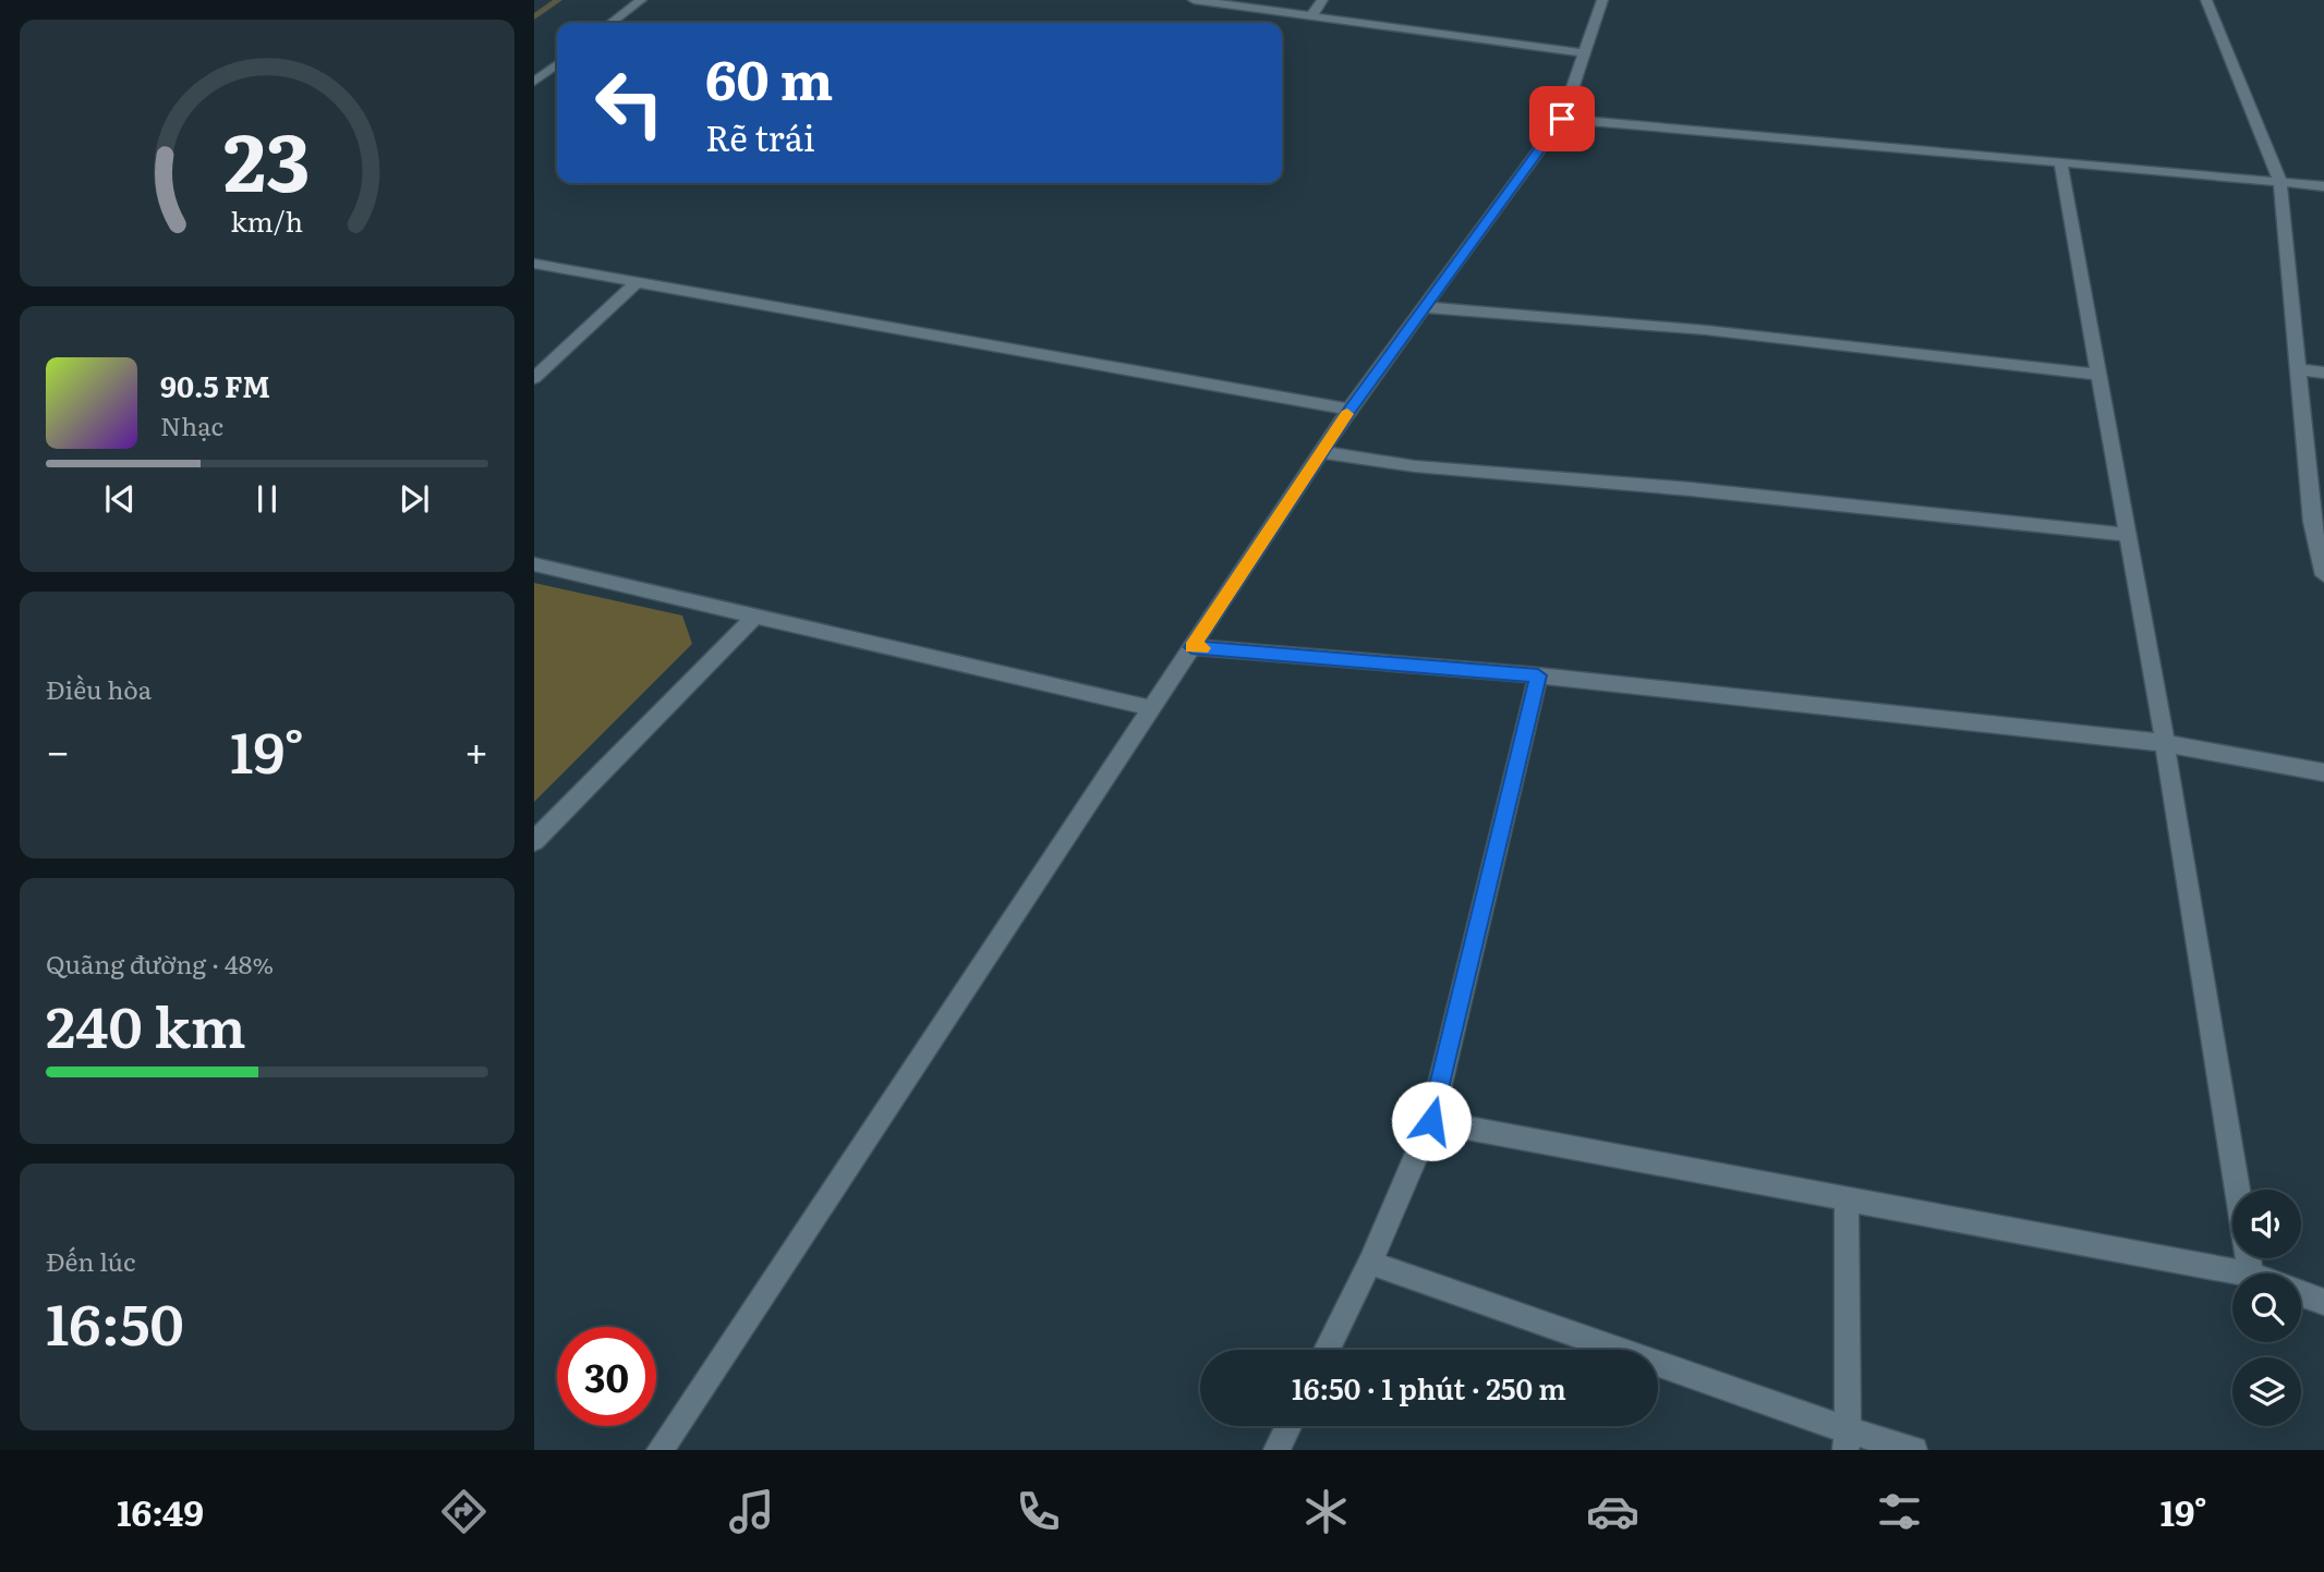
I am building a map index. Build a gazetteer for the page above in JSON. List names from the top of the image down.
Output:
{
  "page": {
    "turn": ["60 m", "Rẽ trái"],
    "song": ["90.5 FM", "Nhạc"],
    "tile": [
      "Điều hòa",
      ["Quãng đường · 48%", "240 km"],
      ["Đến lúc", "16:50"]
    ],
    "heat": ["−", "19°", "+"],
    "limit": "30",
    "trip": "16:50 · 1 phút · 250 m",
    "tabs": ["16:49", "19°"],
    "gauge": ["23", "km/h"]
  }
}
